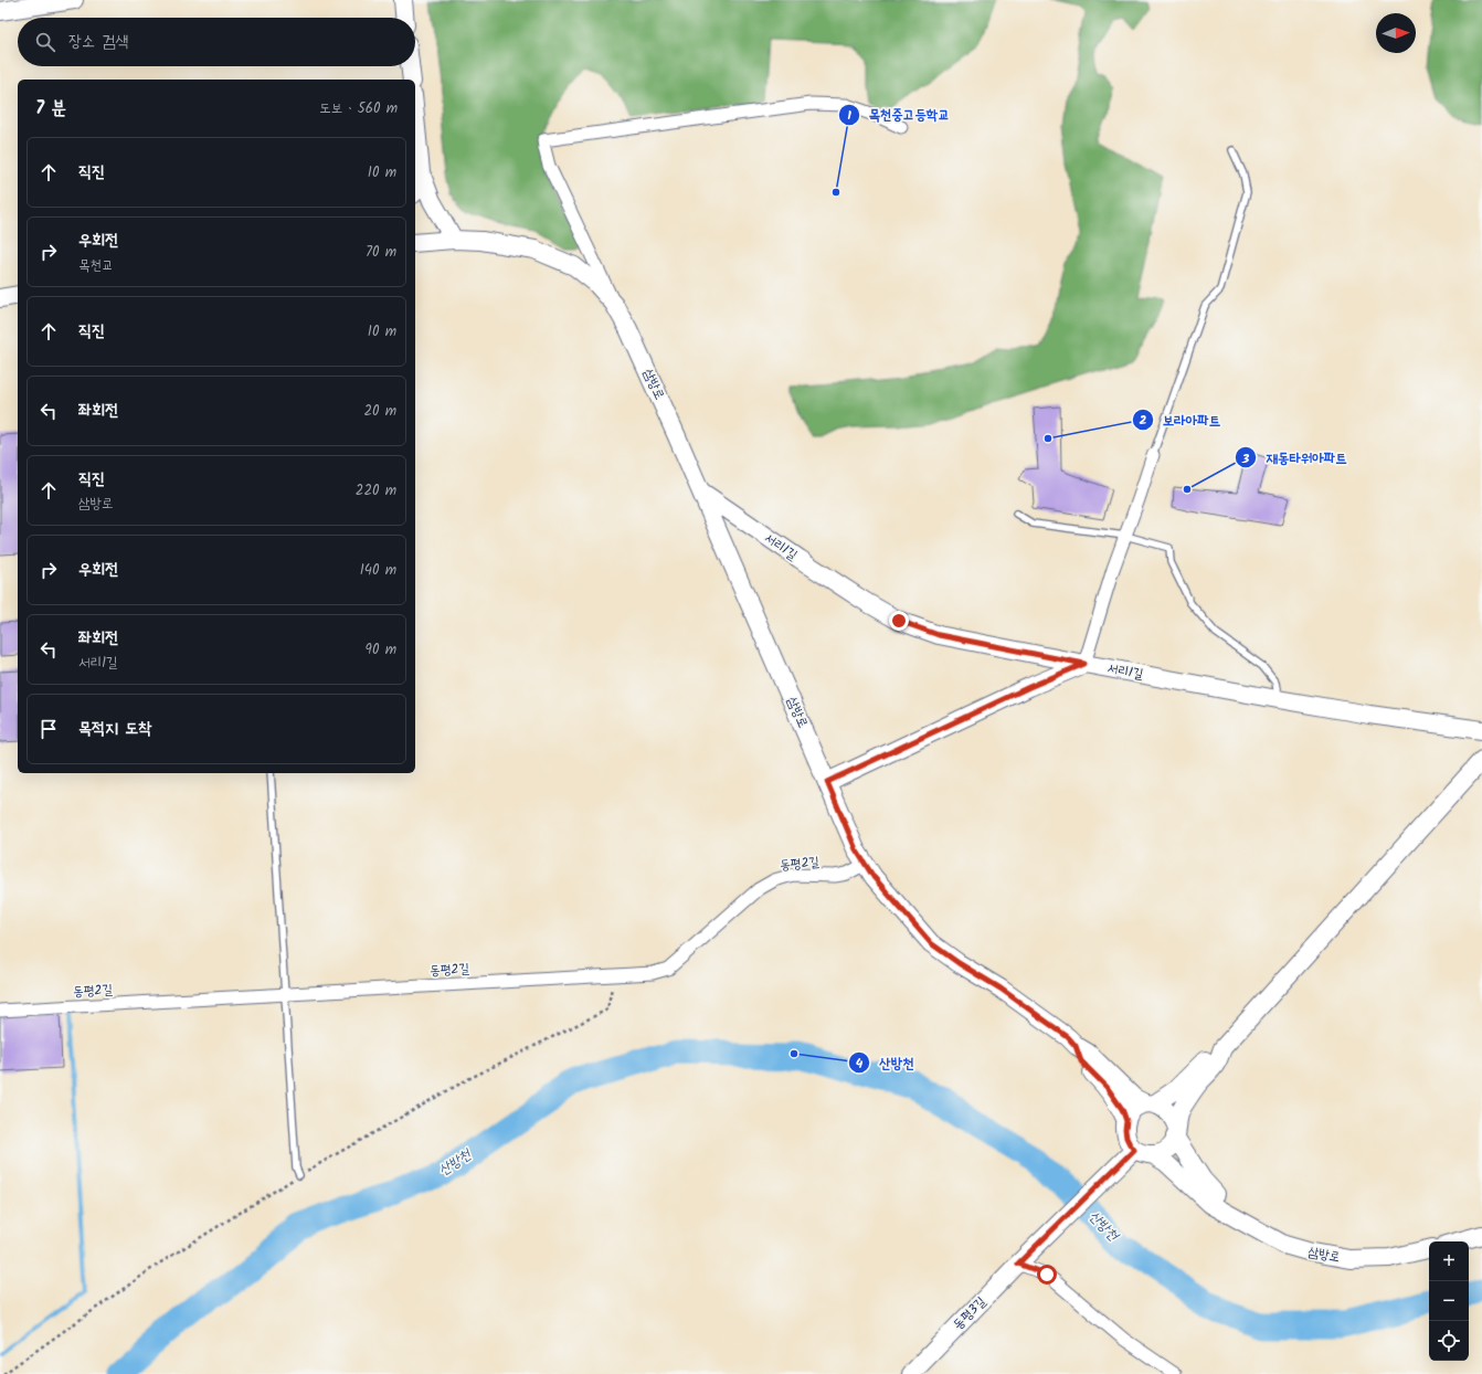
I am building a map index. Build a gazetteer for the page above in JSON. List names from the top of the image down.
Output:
{
  "streets": {
    "street": [
      "삼방로",
      "서리1길",
      "동평2길",
      "동평3길"
    ]
  },
  "crossings": [
    ["삼방로", "서리1길"],
    ["삼방로", "동평2길"],
    ["삼방로", "동평3길"]
  ],
  "water": ["산방천"],
  "places": [
    "목천중고등학교",
    "보라아파트",
    "재동타워아파트",
    "산방천"
  ],
  "north": "right",
  "page": {
    "search": "장소 검색",
    "heading": ["7 분", "도보 · 560 m"],
    "list": [
      ["직진", "10 m"],
      ["우회전", "목천교", "70 m"],
      ["직진", "10 m"],
      ["좌회전", "20 m"],
      ["직진", "삼방로", "220 m"],
      ["우회전", "140 m"],
      ["좌회전", "서리1길", "90 m"],
      "목적지 도착"
    ],
    "map_buttons": ["+", "−"]
  }
}
